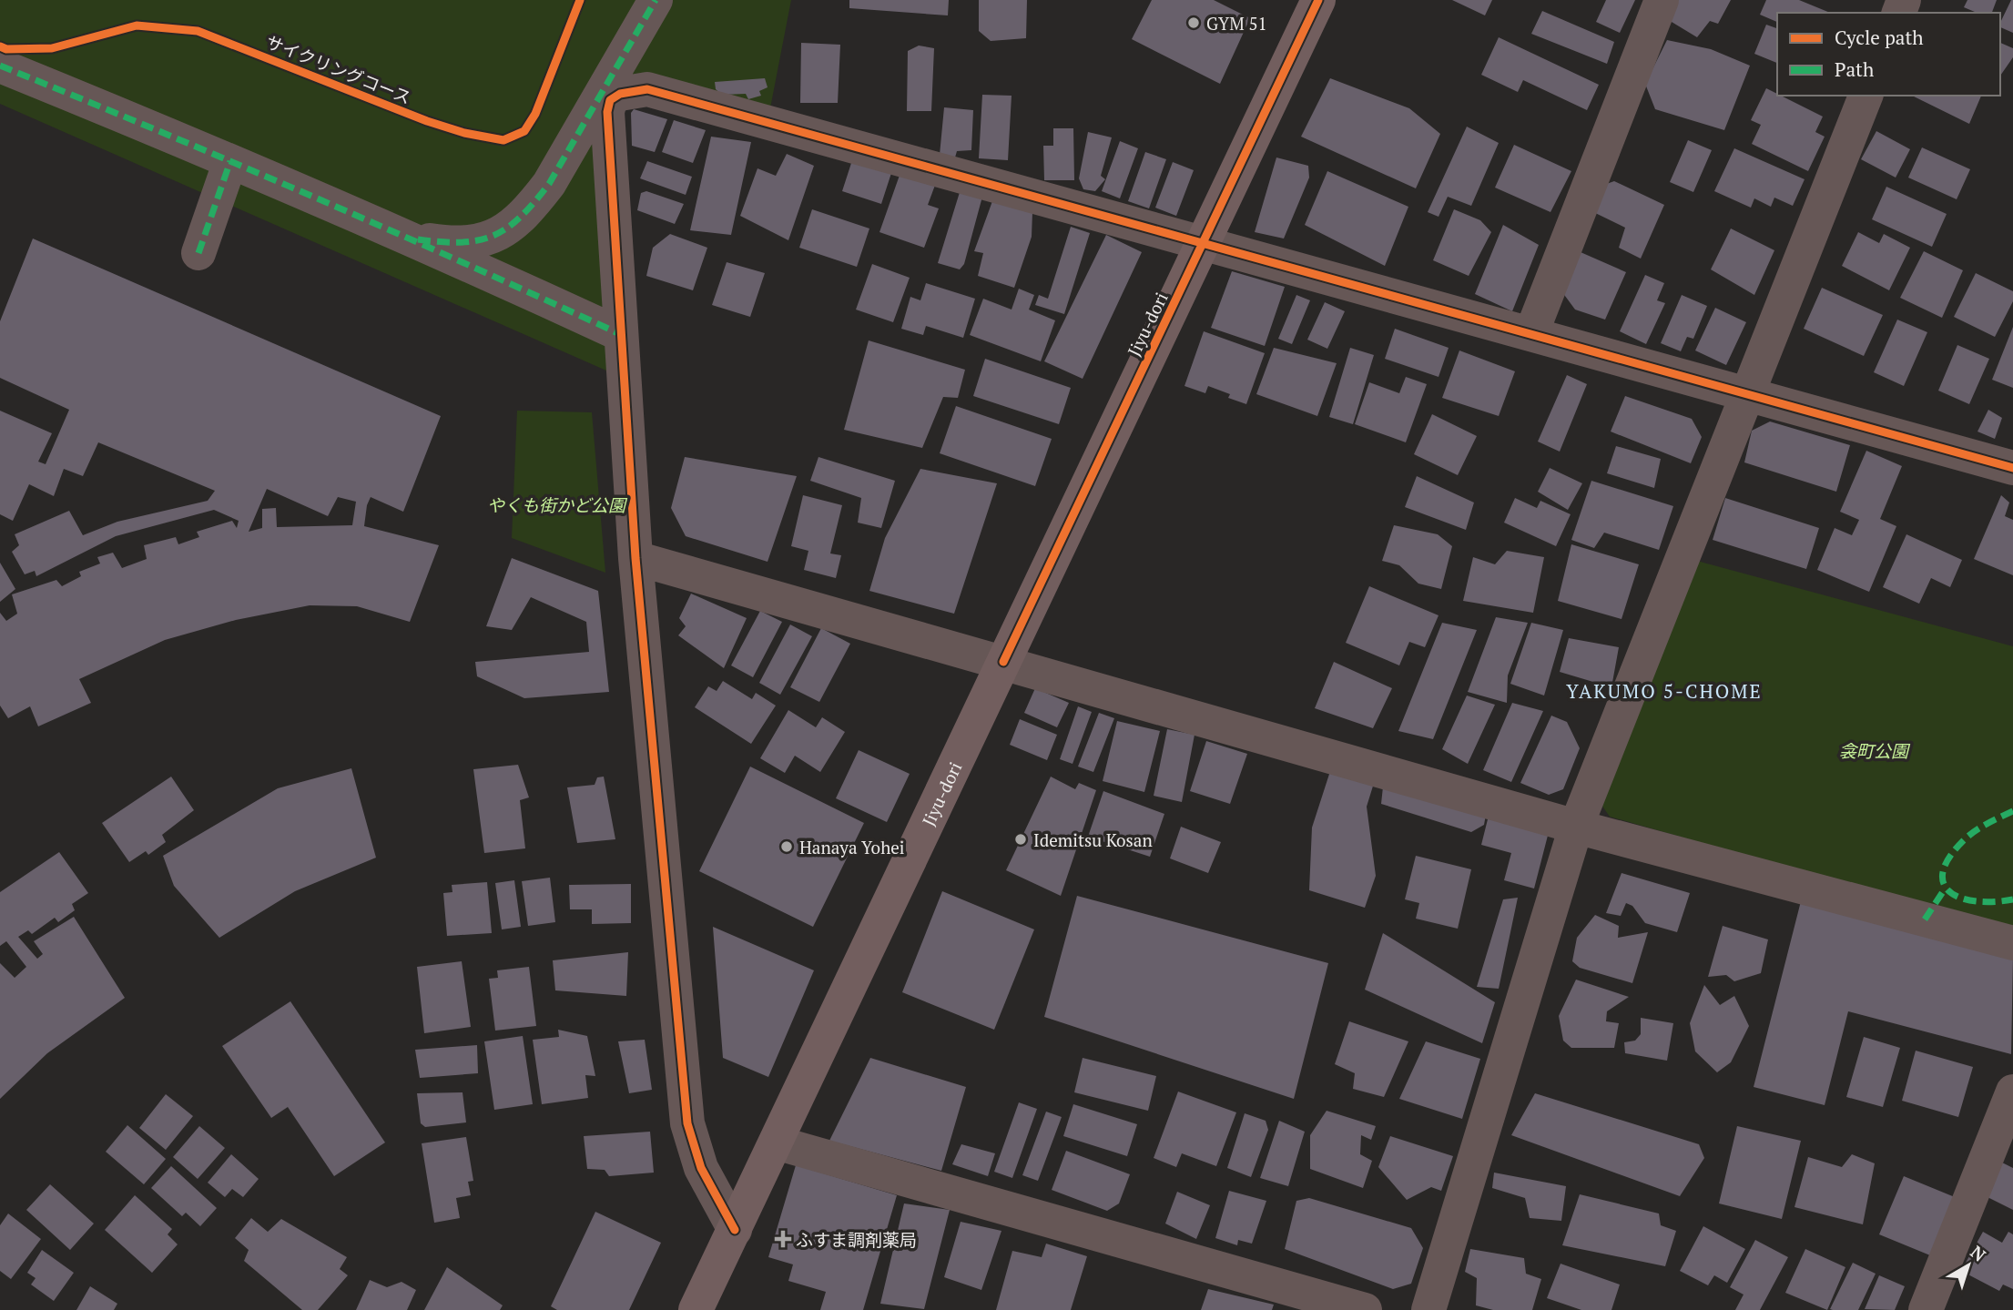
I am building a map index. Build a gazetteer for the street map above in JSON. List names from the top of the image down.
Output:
{
  "streets": {
    "main road": ["Jiyu-dori"],
    "cycle path": ["サイクリングコース"]
  },
  "districts": ["YAKUMO 5-CHOME"],
  "parks": ["やくも街かど公園", "衾町公園"],
  "places": {
    "other": ["GYM 51", "Idemitsu Kosan", "Hanaya Yohei"],
    "health": ["ふすま調剤薬局"]
  },
  "legend": ["Cycle path", "Path"],
  "north": "top right"
}
